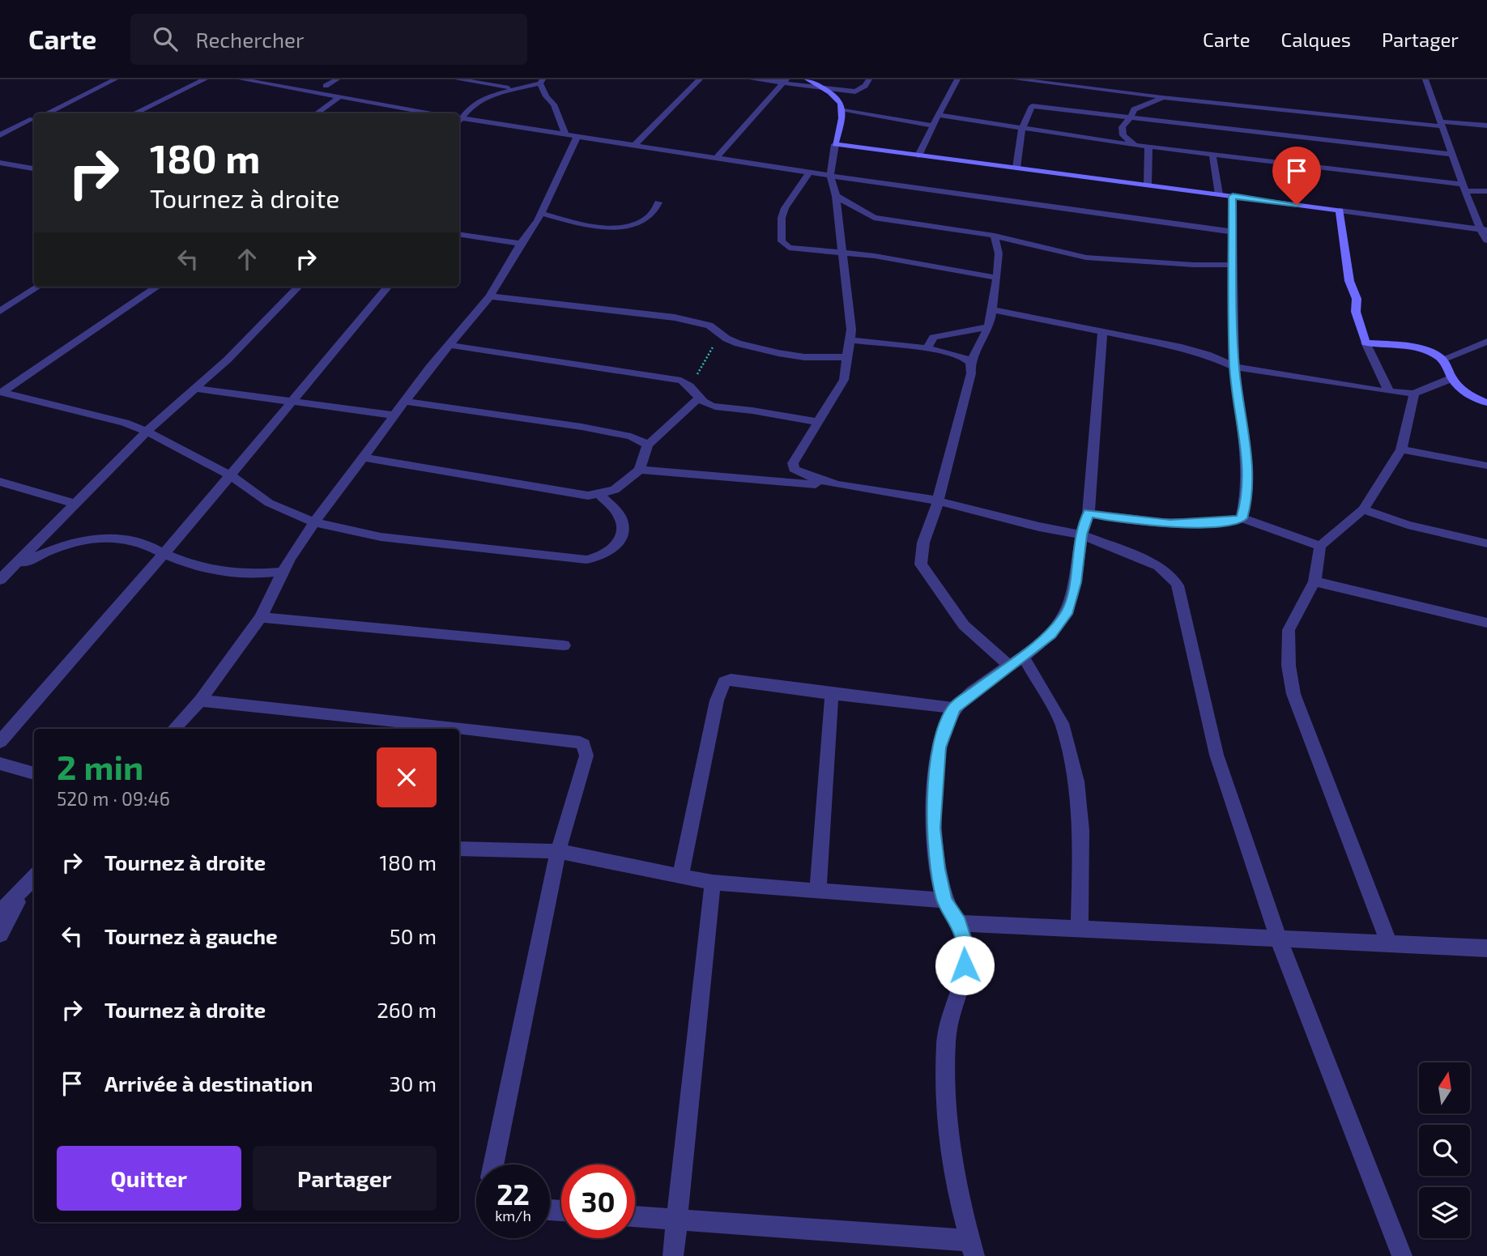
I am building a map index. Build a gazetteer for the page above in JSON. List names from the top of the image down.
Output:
{
  "north": "top",
  "page": {
    "header": "Carte",
    "search": "Rechercher",
    "nav": ["Carte", "Calques", "Partager"],
    "turn": ["180 m", "Tournez à droite"],
    "heading": ["2 min", "520 m · 09:46"],
    "list": [
      {
        "name": "Tournez à droite",
        "value": "180 m"
      },
      {
        "name": "Tournez à gauche",
        "value": "50 m"
      },
      {
        "name": "Tournez à droite",
        "value": "260 m"
      },
      {
        "name": "Arrivée à destination",
        "value": "30 m"
      }
    ],
    "buttons": ["Quitter", "Partager"],
    "speed": "22 km/h",
    "limit": "30"
  }
}
